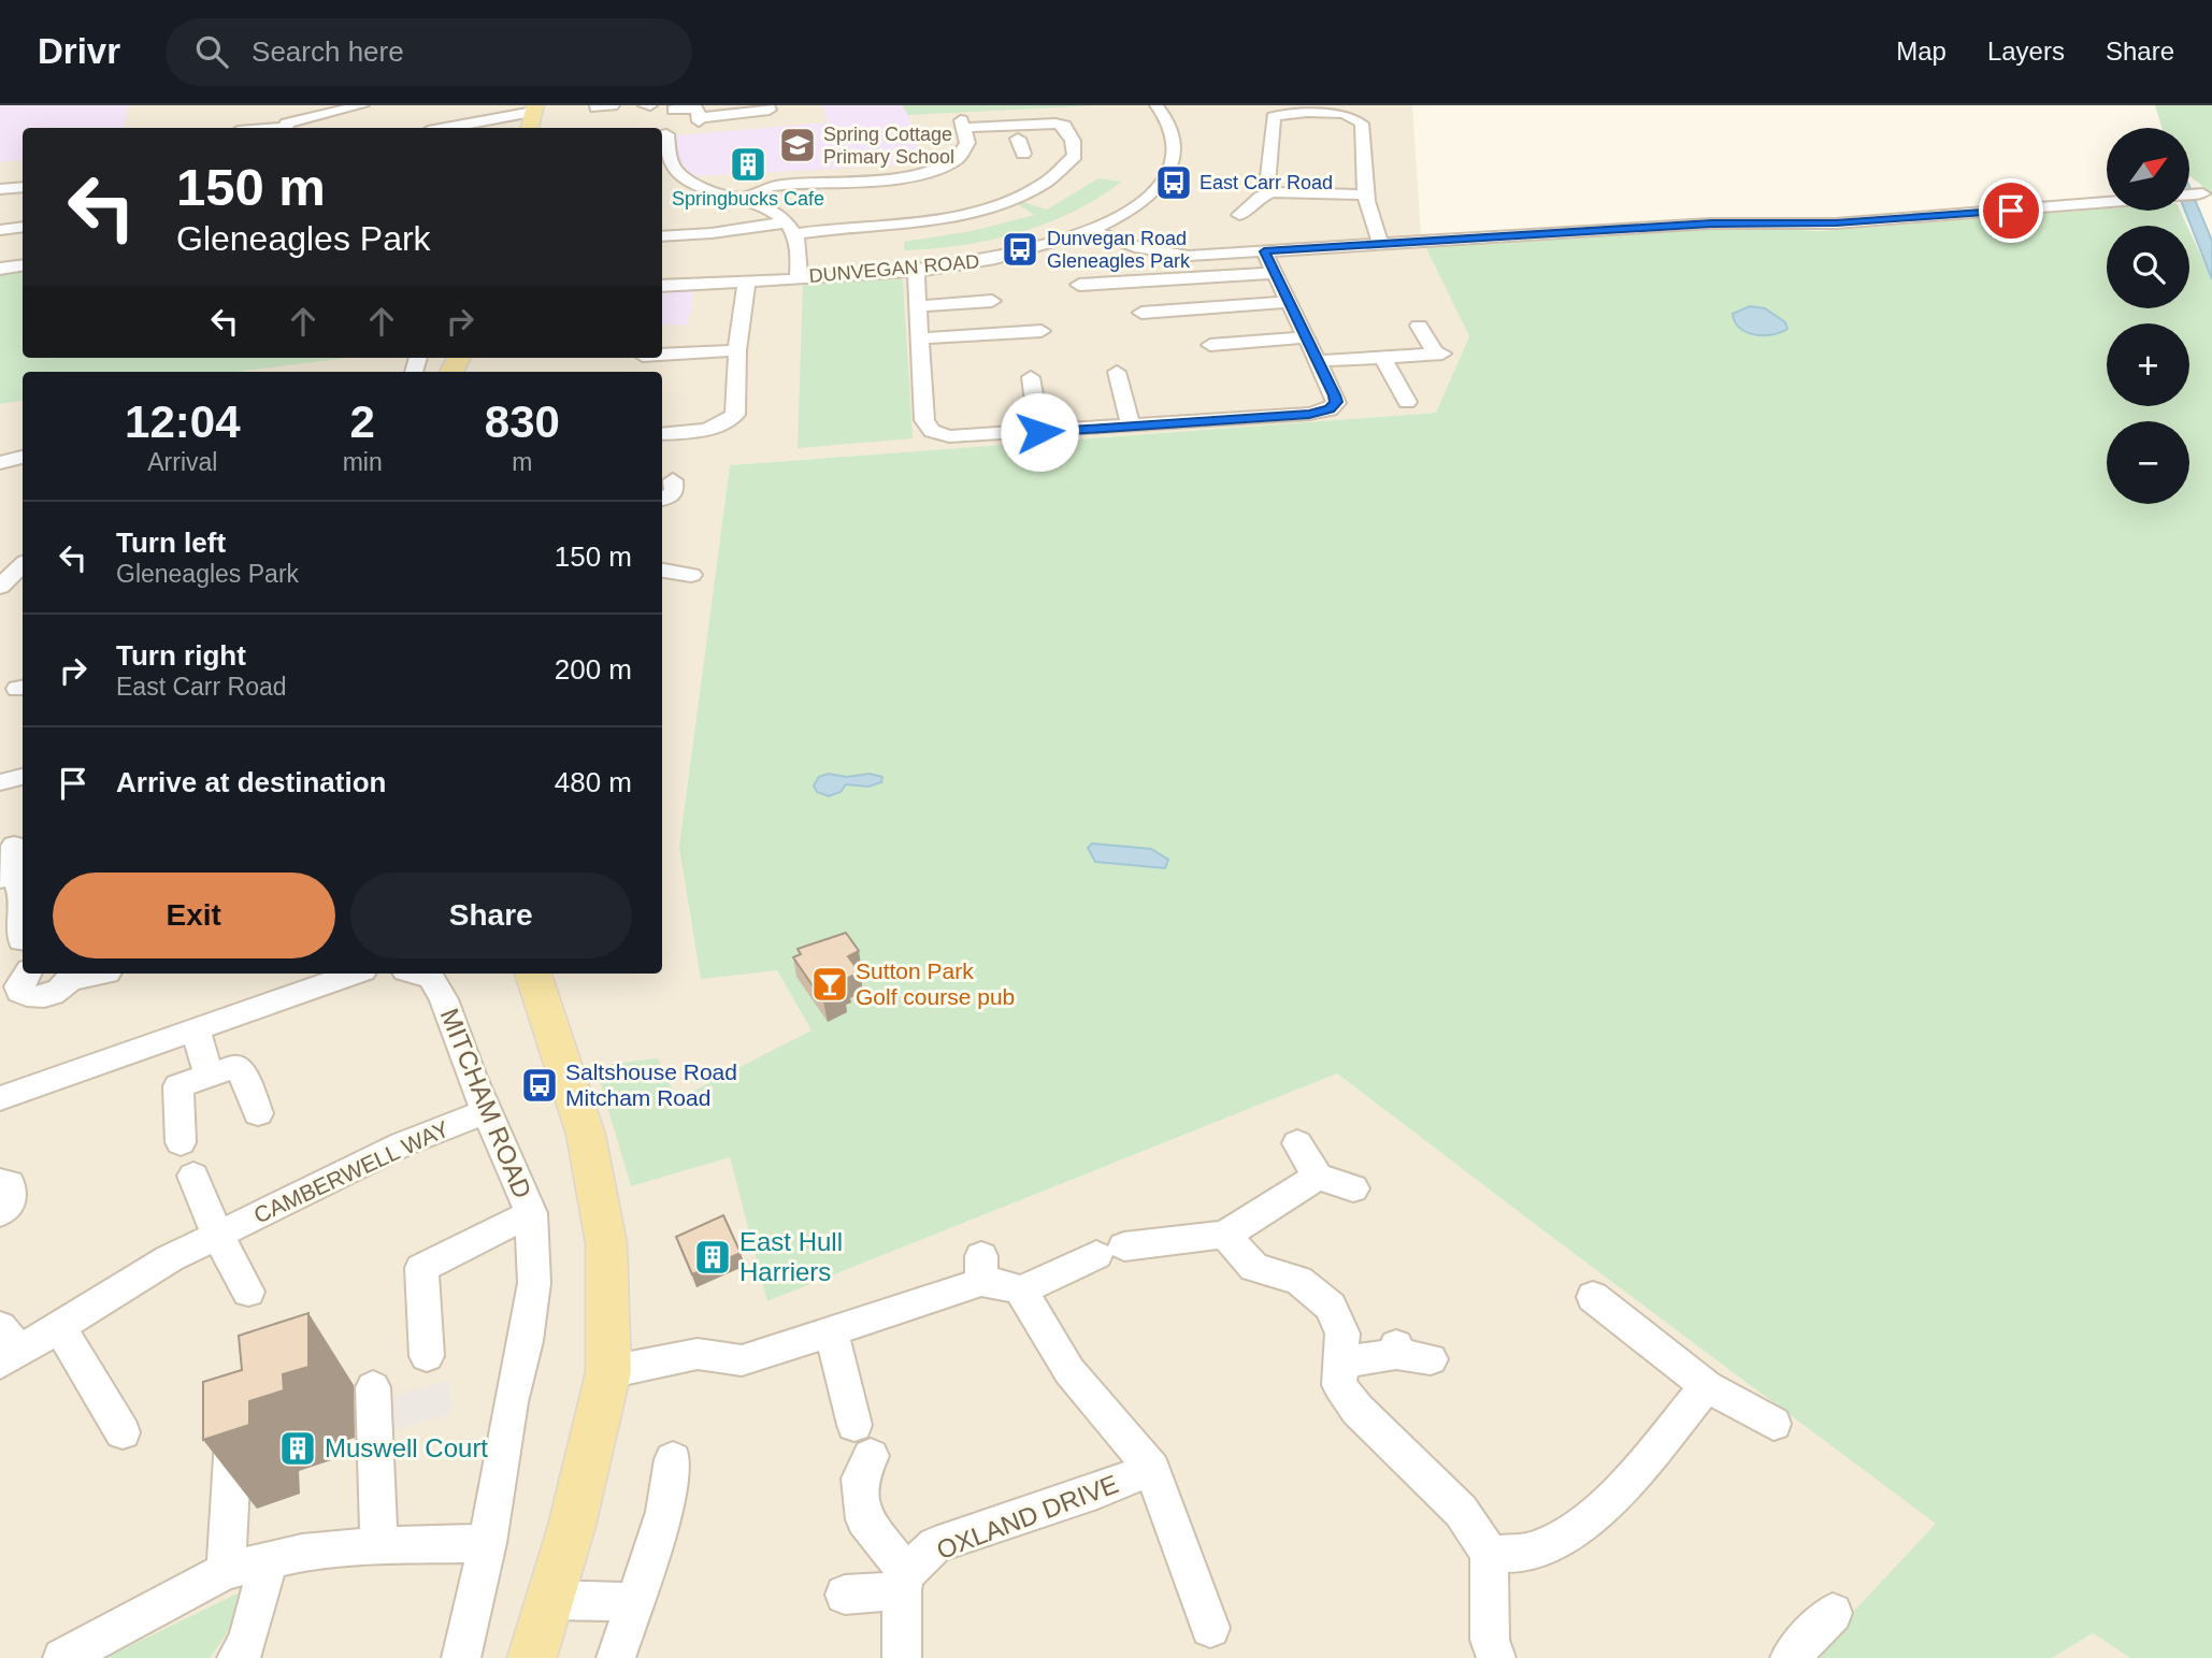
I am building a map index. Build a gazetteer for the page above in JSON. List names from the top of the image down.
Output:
{
  "streets": {
    "street": [
      "DUNVEGAN ROAD",
      "MITCHAM ROAD",
      "CAMBERWELL WAY",
      "OXLAND DRIVE"
    ]
  },
  "crossings": [
    ["MITCHAM ROAD", "CAMBERWELL WAY"]
  ],
  "places": {
    "school or university": ["Spring Cottage Primary School"],
    "building": ["Springbucks Cafe", "East Hull Harriers", "Muswell Court"],
    "bus stop": ["East Carr Road", "Dunvegan Road Gleneagles Park", "Saltshouse Road Mitcham Road"],
    "bar": ["Sutton Park Golf course pub"]
  },
  "north": "top right",
  "page": {
    "header": "Drivr",
    "search": "Search here",
    "nav": ["Map", "Layers", "Share"],
    "map_buttons": ["+", "−"],
    "turn": ["150 m", "Gleneagles Park"],
    "eta": [
      "12:04",
      "Arrival",
      "2",
      "min",
      "830",
      "m"
    ],
    "list": [
      {
        "name": "Turn left",
        "note": "Gleneagles Park",
        "value": "150 m"
      },
      {
        "name": "Turn right",
        "note": "East Carr Road",
        "value": "200 m"
      },
      {
        "name": "Arrive at destination",
        "value": "480 m"
      }
    ],
    "buttons": ["Exit", "Share"]
  }
}
